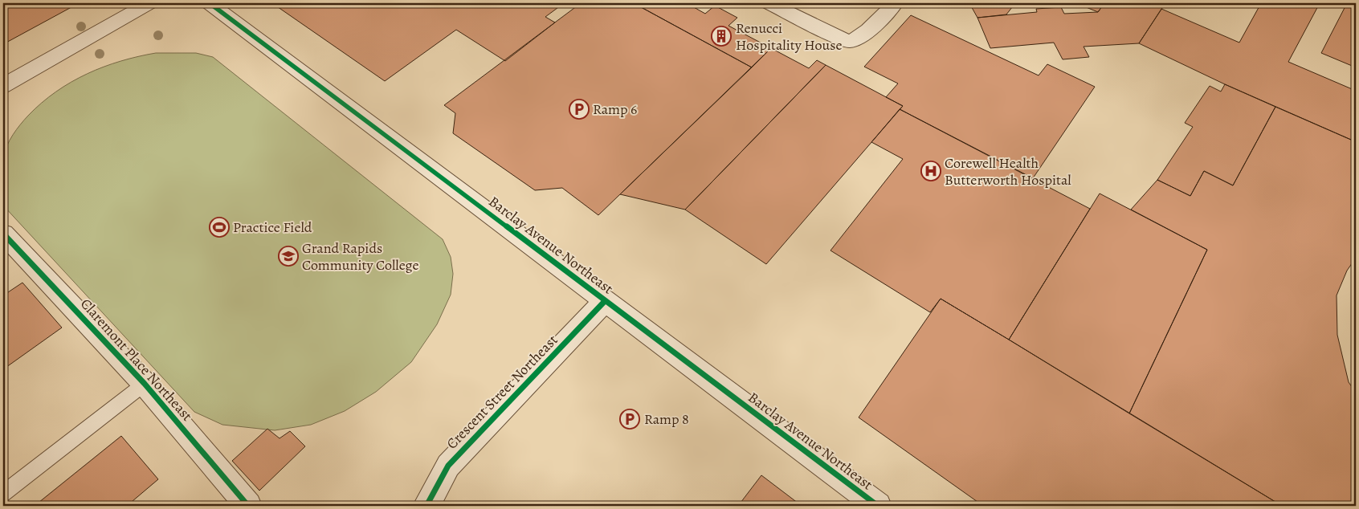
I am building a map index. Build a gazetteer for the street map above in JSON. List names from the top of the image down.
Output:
{
  "streets": {
    "street": ["Barclay Avenue Northeast", "Claremont Place Northeast", "Crescent Street Northeast"]
  },
  "crossings": [
    ["Barclay Avenue Northeast", "Crescent Street Northeast"]
  ],
  "places": {
    "building": ["Renucci Hospitality House"],
    "parking": ["Ramp 6", "Ramp 8"],
    "hospital": ["Corewell Health Butterworth Hospital"],
    "sports": ["Practice Field"],
    "school or university": ["Grand Rapids Community College"]
  }
}
